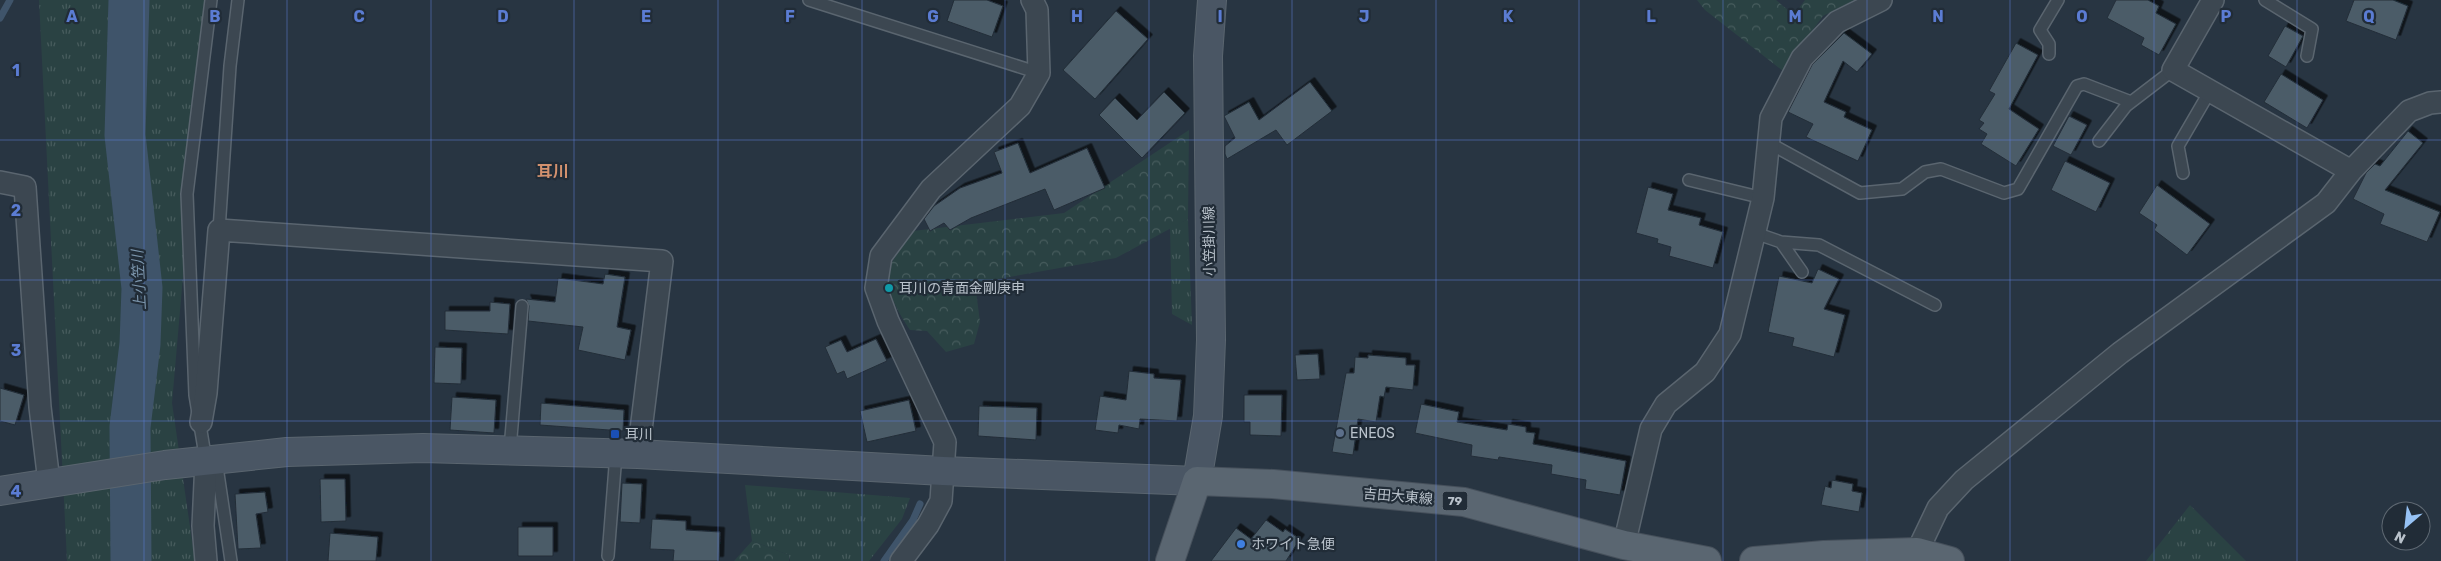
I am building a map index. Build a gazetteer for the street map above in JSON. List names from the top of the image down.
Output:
{
  "streets": {
    "main road": ["吉田大東線", "79"],
    "street": ["小笠掛川線"]
  },
  "crossings": [
    ["小笠掛川線", "吉田大東線"]
  ],
  "districts": ["耳川"],
  "water": ["上小笠川"],
  "places": {
    "other": ["耳川の青面金剛庚申", "ENEOS", "ホワイト急便"],
    "transit": ["耳川"]
  },
  "north": "bottom left",
  "grid": {
    "columns": [
      "A",
      "B",
      "C",
      "D",
      "E",
      "F",
      "G",
      "H",
      "I",
      "J",
      "K",
      "L",
      "M",
      "N",
      "O",
      "P",
      "Q"
    ],
    "rows": [
      "1",
      "2",
      "3",
      "4"
    ]
  }
}
